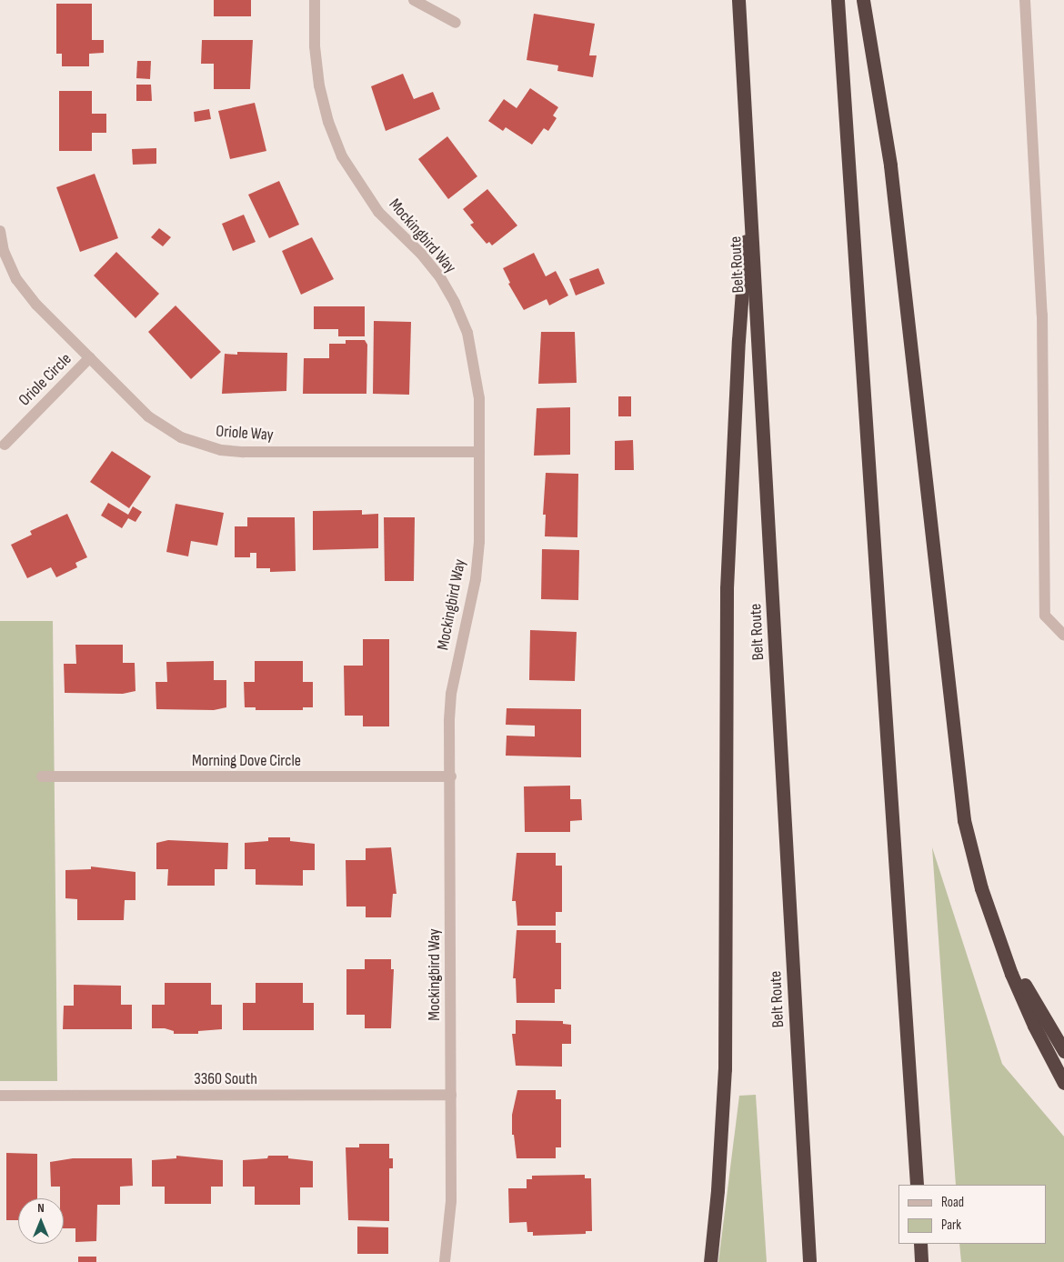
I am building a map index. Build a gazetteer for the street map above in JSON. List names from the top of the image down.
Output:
{
  "streets": {
    "highway": ["Belt Route"],
    "street": [
      "Mockingbird Way",
      "Oriole Circle",
      "Oriole Way",
      "Morning Dove Circle",
      "3360 South"
    ]
  },
  "crossings": [
    ["Mockingbird Way", "Oriole Way"],
    ["Mockingbird Way", "Morning Dove Circle"],
    ["Mockingbird Way", "3360 South"],
    ["Oriole Circle", "Oriole Way"]
  ],
  "legend": ["Road", "Park"],
  "north": "top"
}
